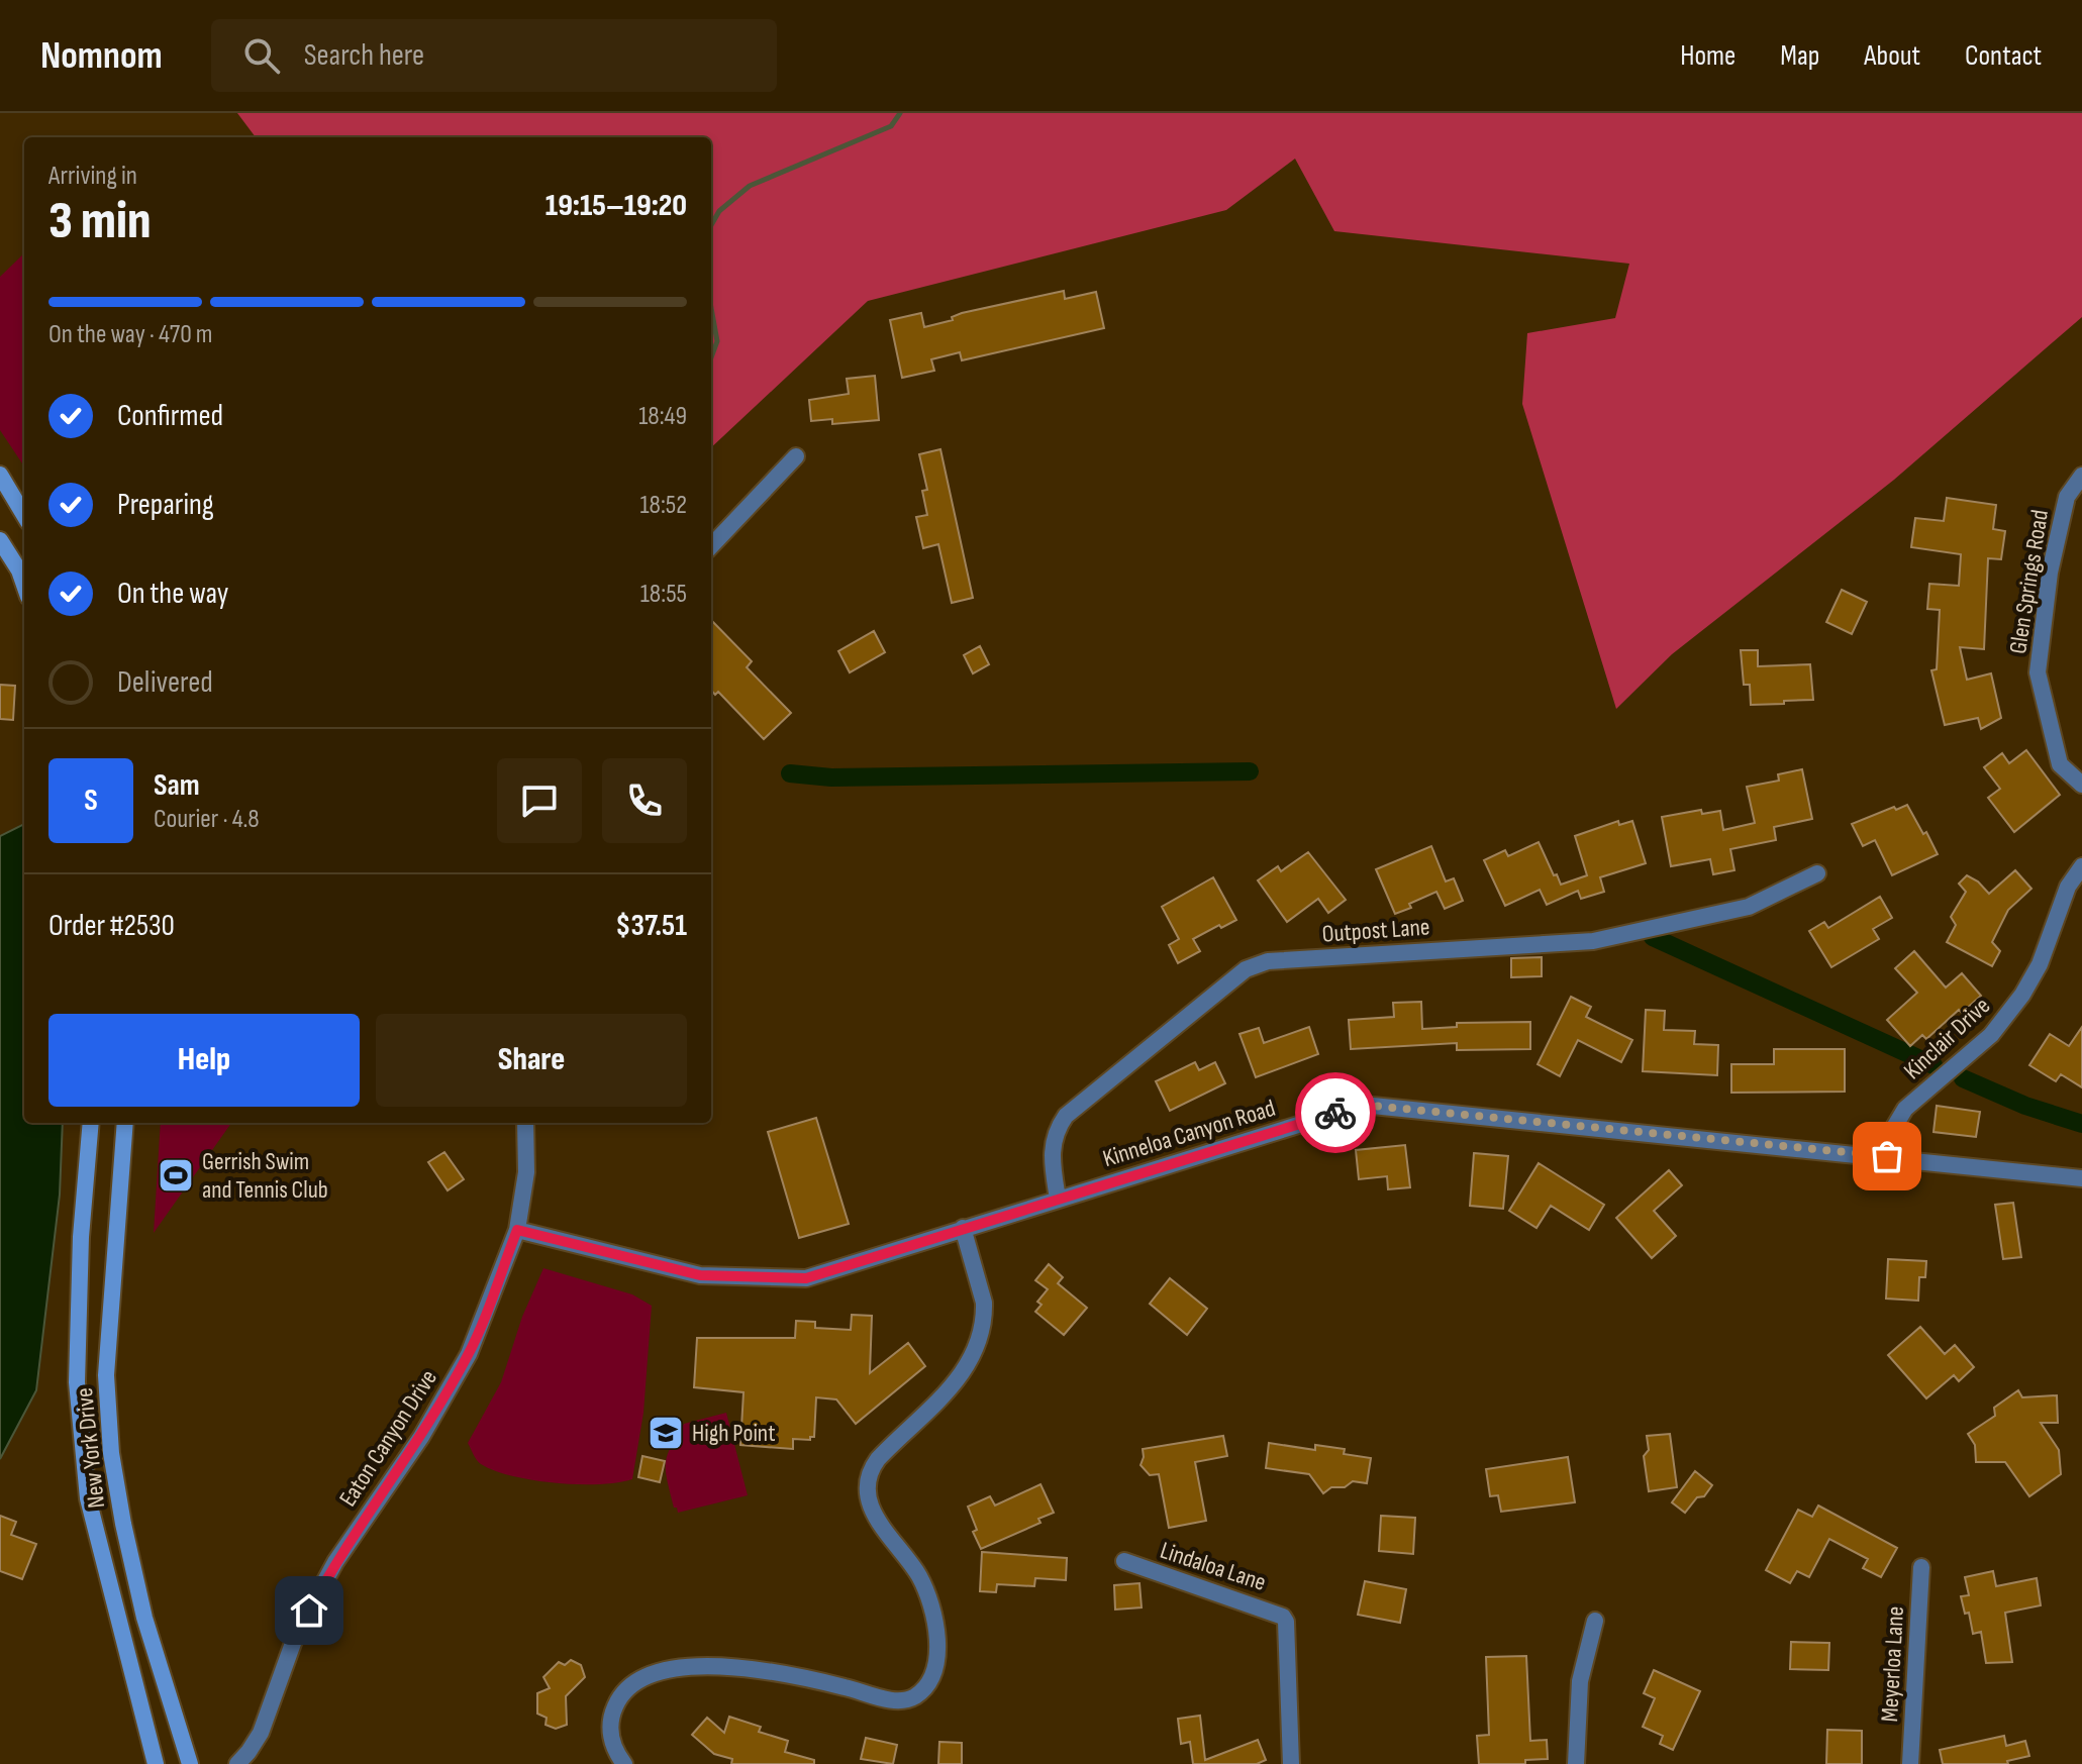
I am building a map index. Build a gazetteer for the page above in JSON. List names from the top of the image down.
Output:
{
  "streets": {
    "main road": ["New York Drive"],
    "street": [
      "Glen Springs Road",
      "Outpost Lane",
      "Kinclair Drive",
      "Kinneloa Canyon Road",
      "Eaton Canyon Drive",
      "Lindaloa Lane",
      "Meyerloa Lane"
    ]
  },
  "crossings": [
    ["Outpost Lane", "Kinneloa Canyon Road"],
    ["Kinclair Drive", "Kinneloa Canyon Road"],
    ["Kinneloa Canyon Road", "Eaton Canyon Drive"]
  ],
  "places": {
    "sports": ["Gerrish Swim and Tennis Club"],
    "school or university": ["High Point"]
  },
  "page": {
    "header": "Nomnom",
    "search": "Search here",
    "nav": [
      "Home",
      "Map",
      "About",
      "Contact"
    ],
    "heading": ["3 min", "Arriving in", "19:15–19:20"],
    "panel": [
      "Sam",
      "Courier · 4.8",
      "Order #2530",
      "$37.51"
    ],
    "bar": "On the way · 470 m",
    "list": [
      ["Confirmed", "18:49"],
      ["Preparing", "18:52"],
      ["On the way", "18:55"],
      "Delivered"
    ],
    "round": "S",
    "buttons": ["Help", "Share"]
  }
}
